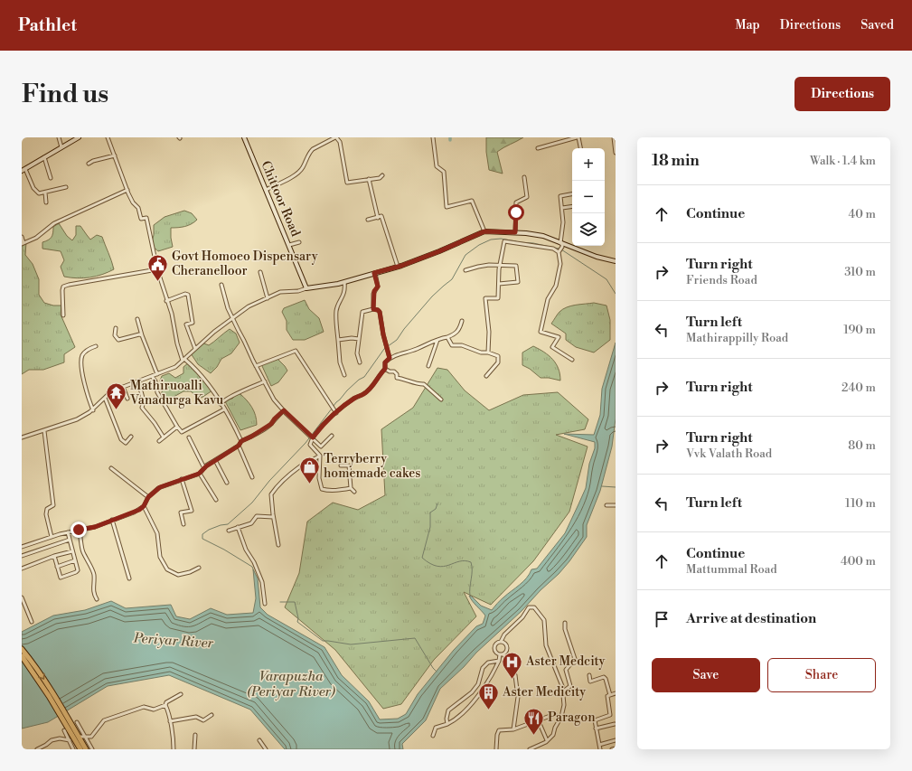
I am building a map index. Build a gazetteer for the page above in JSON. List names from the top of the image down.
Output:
{
  "streets": {
    "main road": ["Chittoor Road"]
  },
  "water": ["Periyar River", "Varapuzha (Periyar River)"],
  "places": {
    "public building": ["Govt Homoeo Dispensary Cheranelloor"],
    "temple": ["Mathiruoalli Vanadurga Kavu"],
    "shop": ["Terryberry homemade cakes"],
    "hospital": ["Aster Medcity"],
    "building": ["Aster Medicity"],
    "restaurant": ["Paragon"]
  },
  "page": {
    "header": "Pathlet",
    "nav": ["Map", "Directions", "Saved"],
    "buttons": [
      "Directions",
      ["Save", "Share"]
    ],
    "title": "Find us",
    "heading": ["18 min", "Walk · 1.4 km"],
    "map_buttons": ["+", "−"],
    "list": [
      ["Continue", "40 m"],
      ["Turn right", "Friends Road", "310 m"],
      ["Turn left", "Mathirappilly Road", "190 m"],
      ["Turn right", "240 m"],
      ["Turn right", "Vvk Valath Road", "80 m"],
      ["Turn left", "110 m"],
      ["Continue", "Mattummal Road", "400 m"],
      "Arrive at destination"
    ]
  }
}
